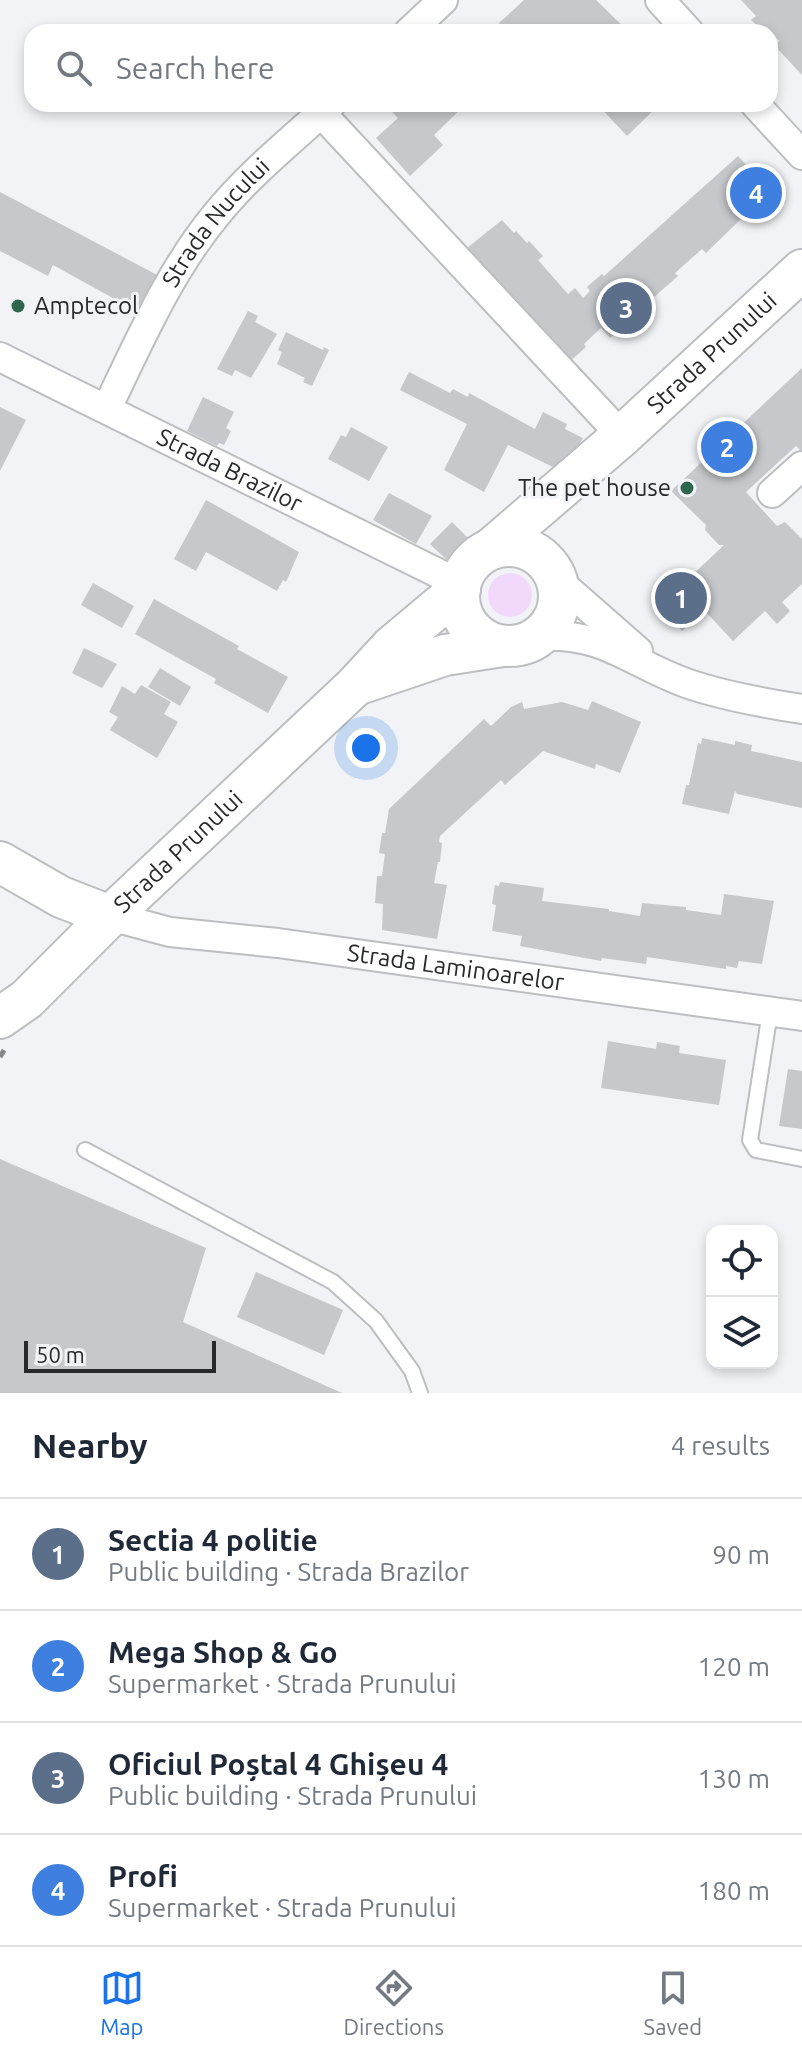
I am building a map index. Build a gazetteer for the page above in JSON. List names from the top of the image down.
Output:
{
  "streets": {
    "street": [
      "Strada Nucului",
      "Strada Prunului",
      "Strada Brazilor",
      "Strada Laminoarelor"
    ]
  },
  "crossings": [
    ["Strada Nucului", "Strada Brazilor"],
    ["Strada Prunului", "Strada Brazilor"],
    ["Strada Prunului", "Strada Laminoarelor"]
  ],
  "places": ["Amptecol", "The pet house"],
  "scale_bar": "50 m",
  "page": {
    "search": "Search here",
    "pins": [
      "4",
      "3",
      "2",
      "1"
    ],
    "scale": "50 m",
    "heading": ["Nearby", "4 results"],
    "list": [
      {
        "mark": "1",
        "name": "Sectia 4 politie",
        "note": "Public building · Strada Brazilor",
        "value": "90 m"
      },
      {
        "mark": "2",
        "name": "Mega Shop & Go",
        "note": "Supermarket · Strada Prunului",
        "value": "120 m"
      },
      {
        "mark": "3",
        "name": "Oficiul Poștal 4 Ghișeu 4",
        "note": "Public building · Strada Prunului",
        "value": "130 m"
      },
      {
        "mark": "4",
        "name": "Profi",
        "note": "Supermarket · Strada Prunului",
        "value": "180 m"
      }
    ],
    "nav": ["Map", "Directions", "Saved"]
  }
}
